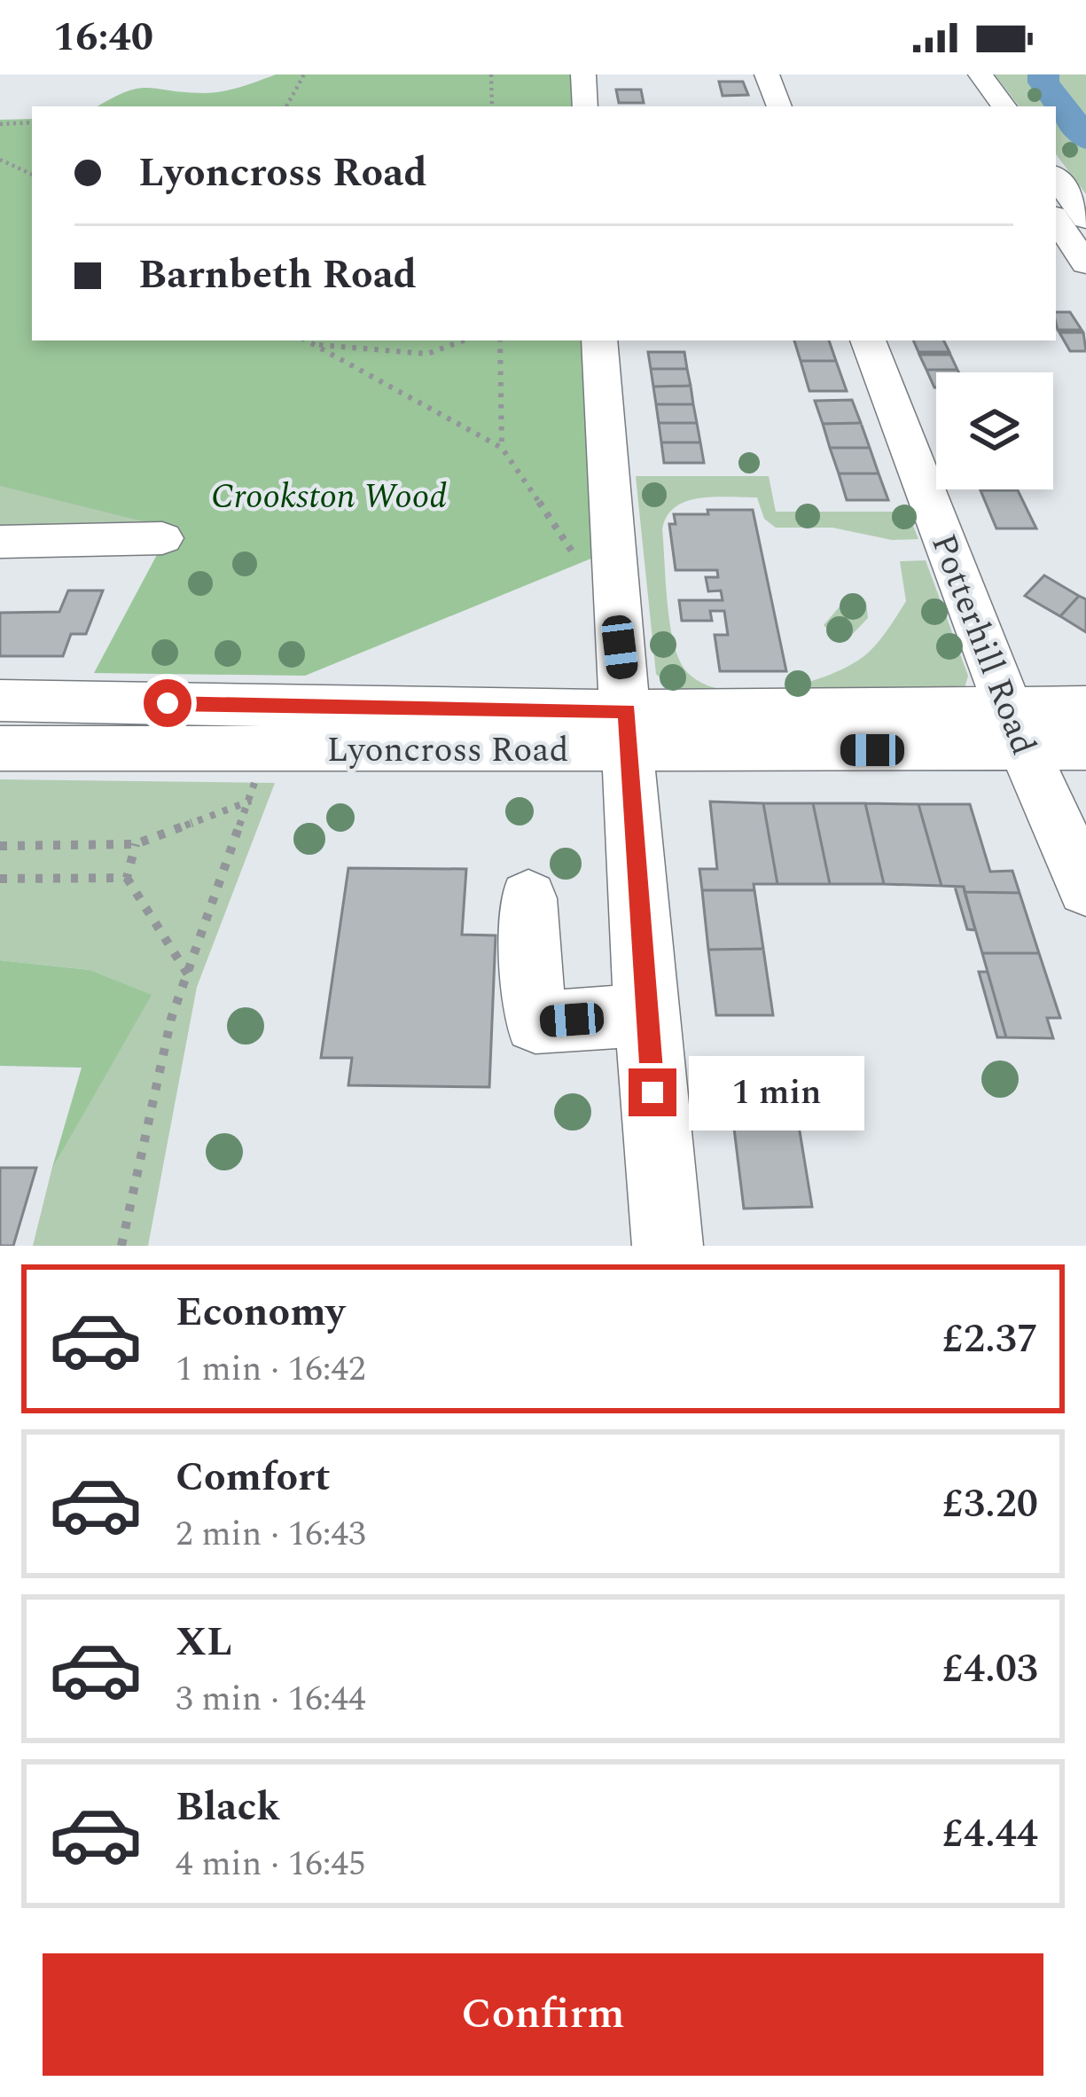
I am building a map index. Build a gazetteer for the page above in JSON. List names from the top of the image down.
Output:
{
  "streets": {
    "street": ["Potterhill Road", "Lyoncross Road"]
  },
  "crossings": [
    ["Potterhill Road", "Lyoncross Road"]
  ],
  "parks": ["Crookston Wood"],
  "page": {
    "status": "16:40",
    "banner": ["Lyoncross Road", "Barnbeth Road"],
    "bubble": "1 min",
    "list": [
      {
        "name": "Economy",
        "note": "1 min · 16:42",
        "value": "£2.37"
      },
      {
        "name": "Comfort",
        "note": "2 min · 16:43",
        "value": "£3.20"
      },
      {
        "name": "XL",
        "note": "3 min · 16:44",
        "value": "£4.03"
      },
      {
        "name": "Black",
        "note": "4 min · 16:45",
        "value": "£4.44"
      }
    ],
    "buttons": "Confirm"
  }
}
